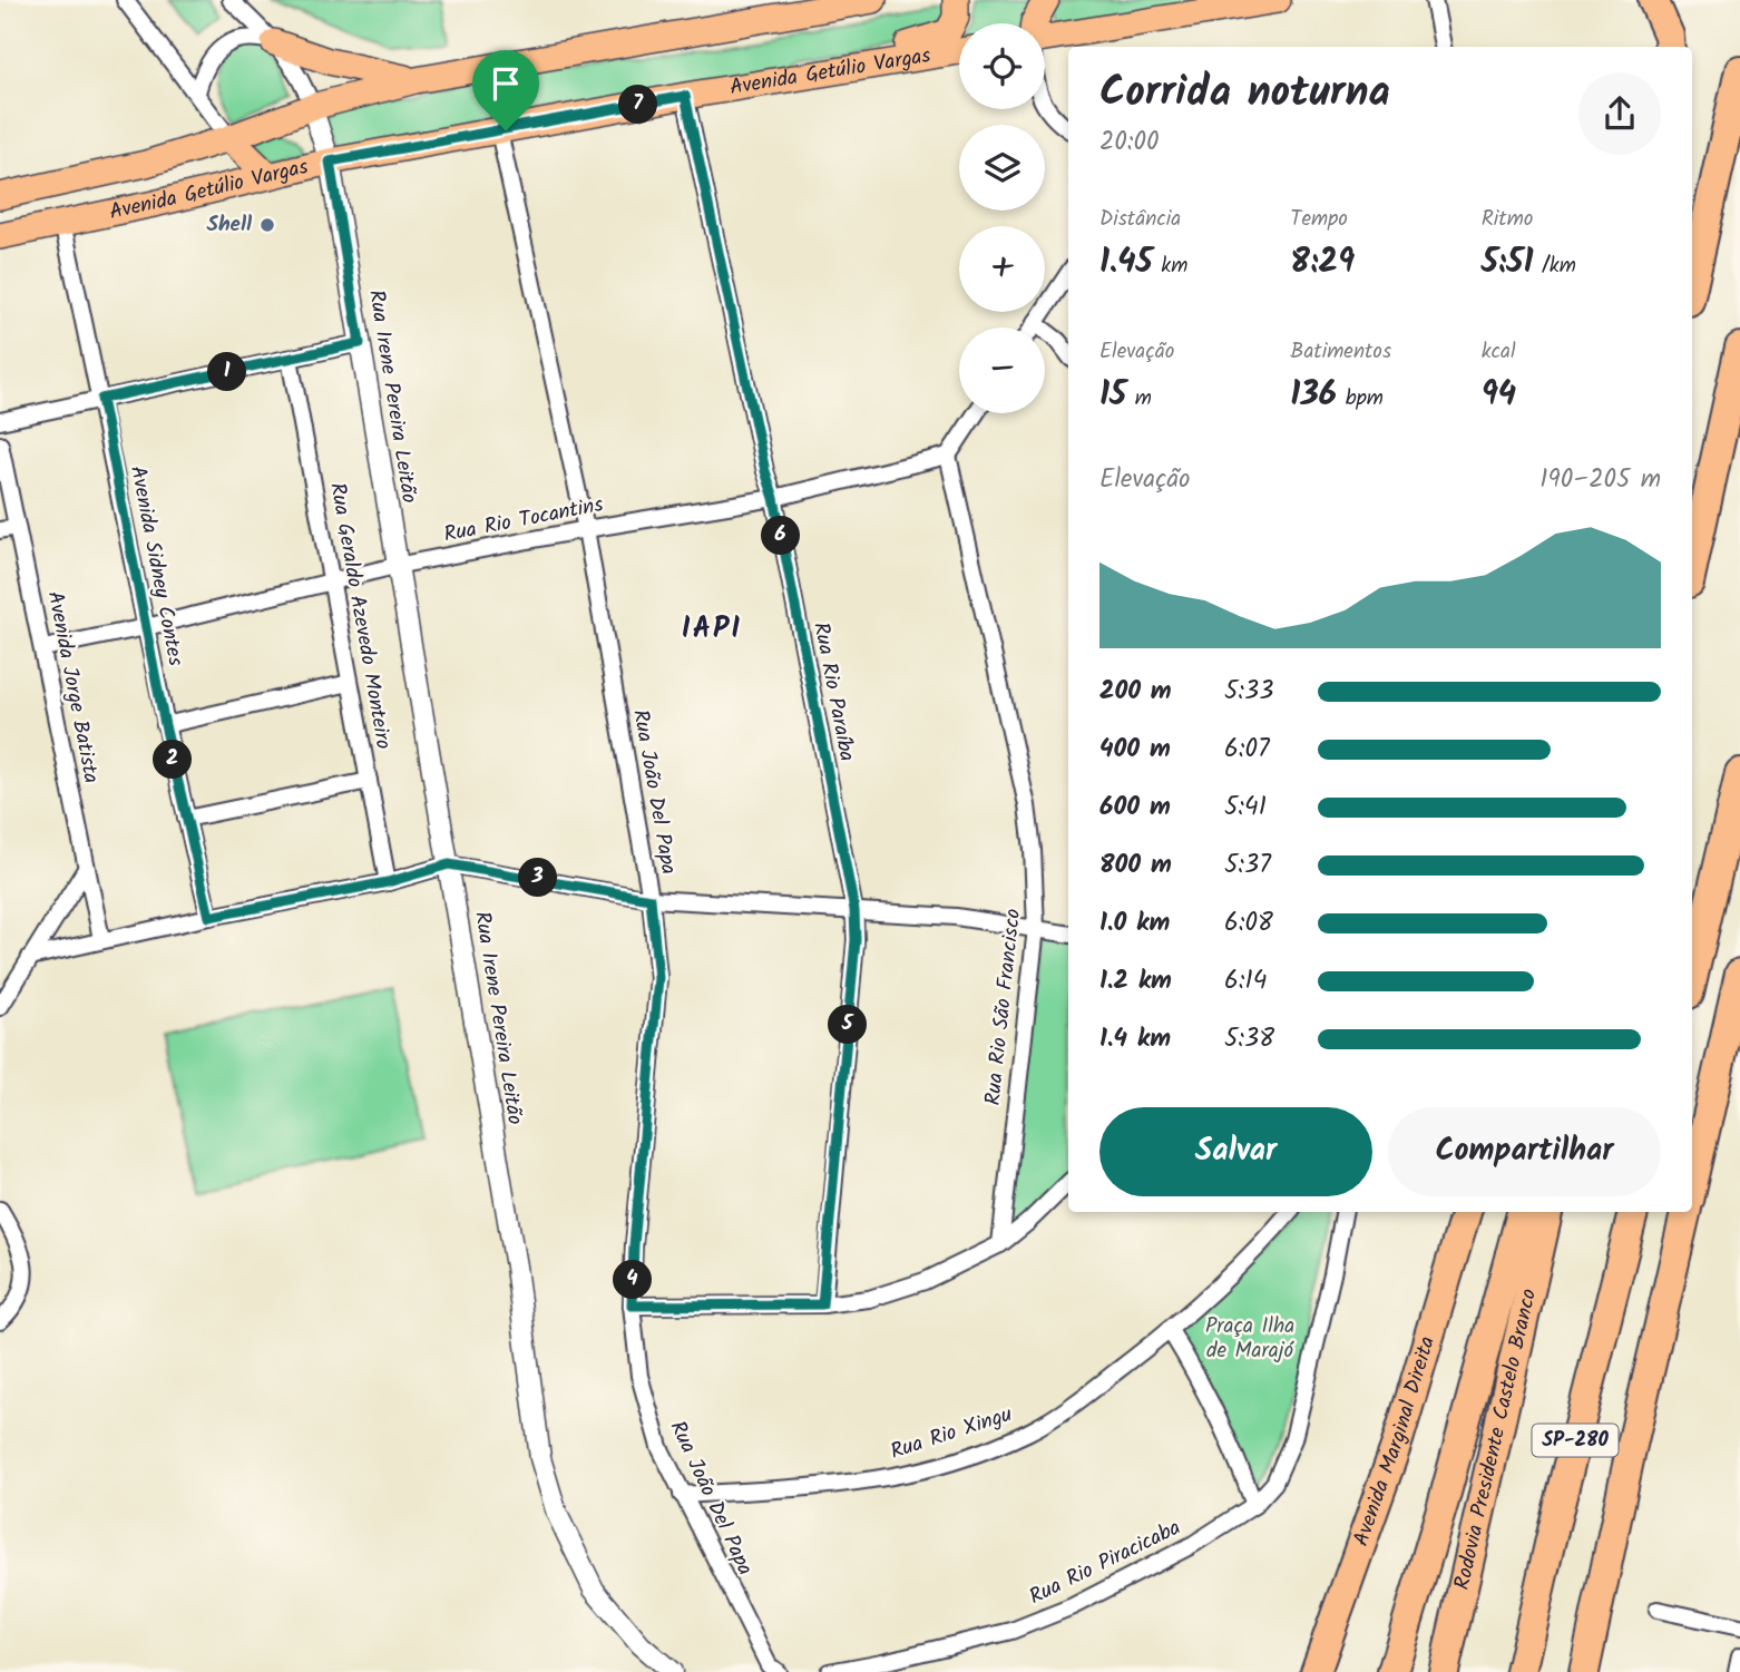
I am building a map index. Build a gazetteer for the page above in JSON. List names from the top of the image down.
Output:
{
  "streets": {
    "highway": ["Rodovia Presidente Castelo Branco", "SP-280", "Avenida Marginal Direita"],
    "main road": ["Avenida Getúlio Vargas"],
    "street": [
      "Rua Irene Pereira Leitão",
      "Rua Rio Tocantins",
      "Avenida Sidney Contes",
      "Rua Geraldo Azevedo Monteiro",
      "Avenida Jorge Batista",
      "Rua Rio Paraíba",
      "Rua João Del Papa",
      "Rua Rio São Francisco",
      "Rua Rio Xingu",
      "Rua Rio Piracicaba"
    ]
  },
  "crossings": [
    ["Avenida Getúlio Vargas", "Rua Irene Pereira Leitão"],
    ["Avenida Getúlio Vargas", "Avenida Sidney Contes"],
    ["Avenida Getúlio Vargas", "Rua Rio Paraíba"],
    ["Avenida Getúlio Vargas", "Rua João Del Papa"],
    ["Rua Irene Pereira Leitão", "Rua Rio Tocantins"],
    ["Rua Rio Tocantins", "Avenida Sidney Contes"],
    ["Rua Rio Tocantins", "Rua Geraldo Azevedo Monteiro"],
    ["Rua Rio Tocantins", "Avenida Jorge Batista"],
    ["Rua Rio Tocantins", "Rua Rio Paraíba"],
    ["Rua Rio Tocantins", "Rua João Del Papa"],
    ["Rua Rio Tocantins", "Rua Rio São Francisco"],
    ["Rua João Del Papa", "Rua Rio Xingu"]
  ],
  "districts": ["IAPI"],
  "parks": ["Praça Ilha de Marajó"],
  "places": ["Shell"],
  "page": {
    "map_buttons": ["+", "−"],
    "heading": ["Corrida noturna", "20:00"],
    "pins": [
      "7",
      "1",
      "6",
      "2",
      "3",
      "5",
      "4"
    ],
    "stats": [
      ["Distância", "1.45 km"],
      ["Tempo", "8:29"],
      ["Ritmo", "5:51 /km"],
      ["Elevação", "15 m"],
      ["Batimentos", "136 bpm"],
      ["kcal", "94"]
    ],
    "chart": ["Elevação", "190–205 m"],
    "list": [
      {
        "name": "200 m",
        "note": "5:33"
      },
      {
        "name": "400 m",
        "note": "6:07"
      },
      {
        "name": "600 m",
        "note": "5:41"
      },
      {
        "name": "800 m",
        "note": "5:37"
      },
      {
        "name": "1.0 km",
        "note": "6:08"
      },
      {
        "name": "1.2 km",
        "note": "6:14"
      },
      {
        "name": "1.4 km",
        "note": "5:38"
      }
    ],
    "buttons": ["Salvar", "Compartilhar"]
  }
}
